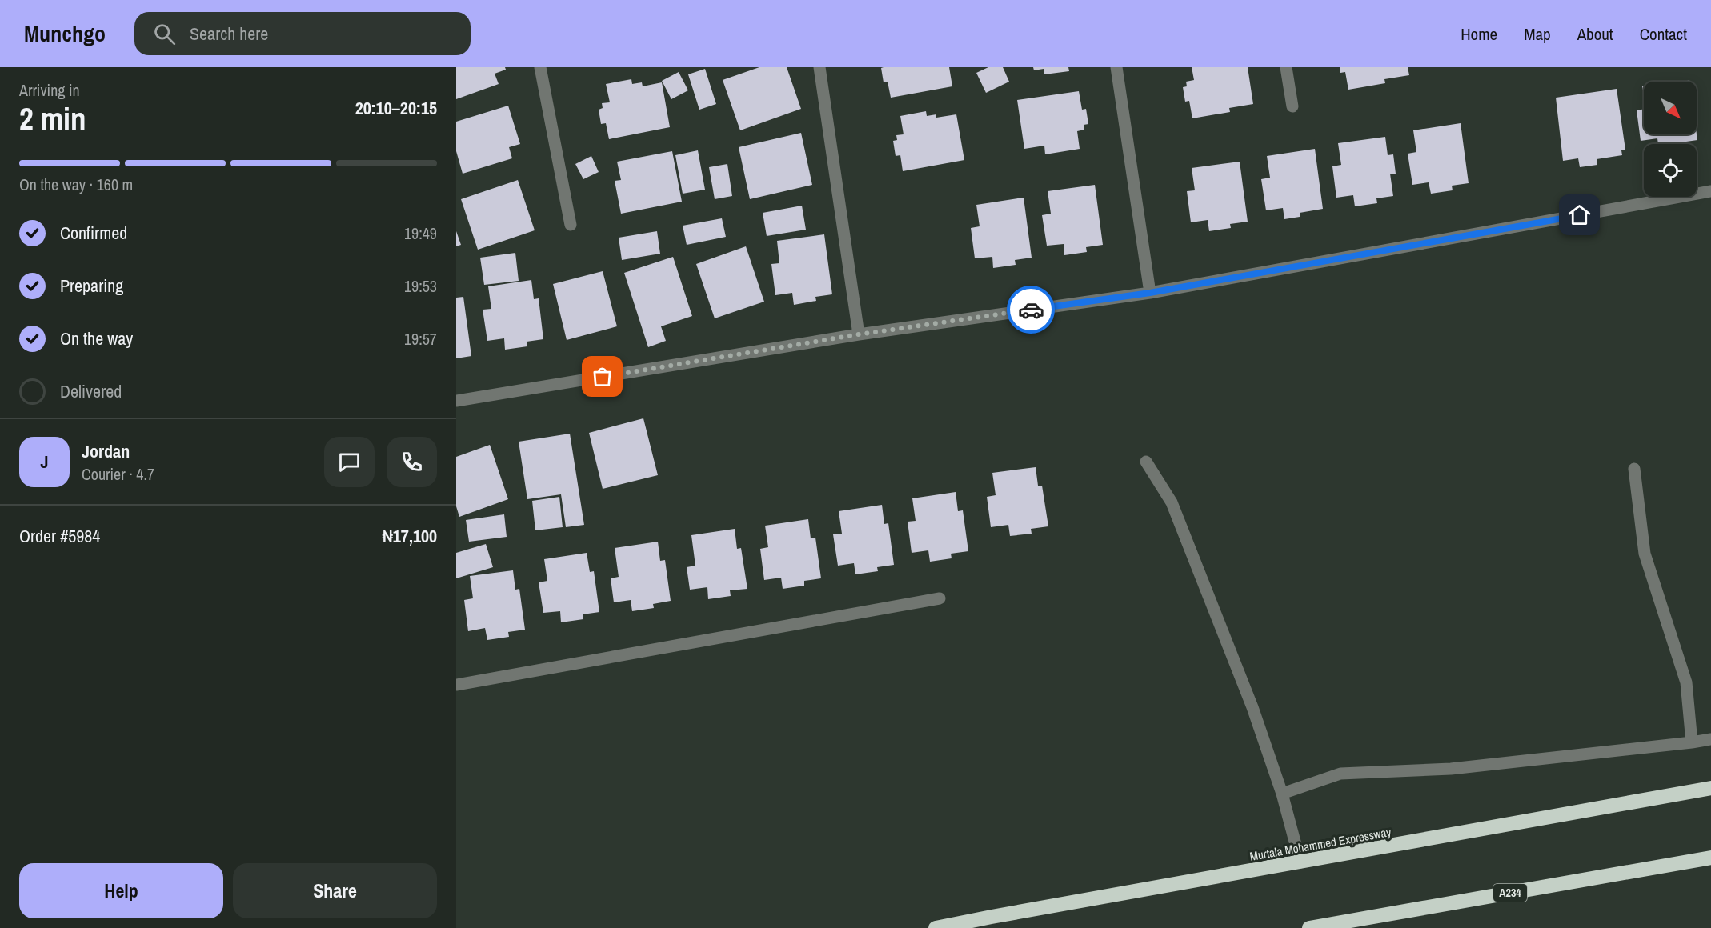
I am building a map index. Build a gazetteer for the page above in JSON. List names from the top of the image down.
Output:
{
  "streets": {
    "highway": ["Murtala Mohammed Expressway", "A234"]
  },
  "north": "bottom right",
  "page": {
    "header": "Munchgo",
    "search": "Search here",
    "nav": [
      "Home",
      "Map",
      "About",
      "Contact"
    ],
    "heading": ["2 min", "Arriving in", "20:10–20:15"],
    "panel": [
      "Jordan",
      "Courier · 4.7",
      "Order #5984",
      "₦17,100"
    ],
    "bar": "On the way · 160 m",
    "list": [
      ["Confirmed", "19:49"],
      ["Preparing", "19:53"],
      ["On the way", "19:57"],
      "Delivered"
    ],
    "round": "J",
    "buttons": ["Help", "Share"]
  }
}
